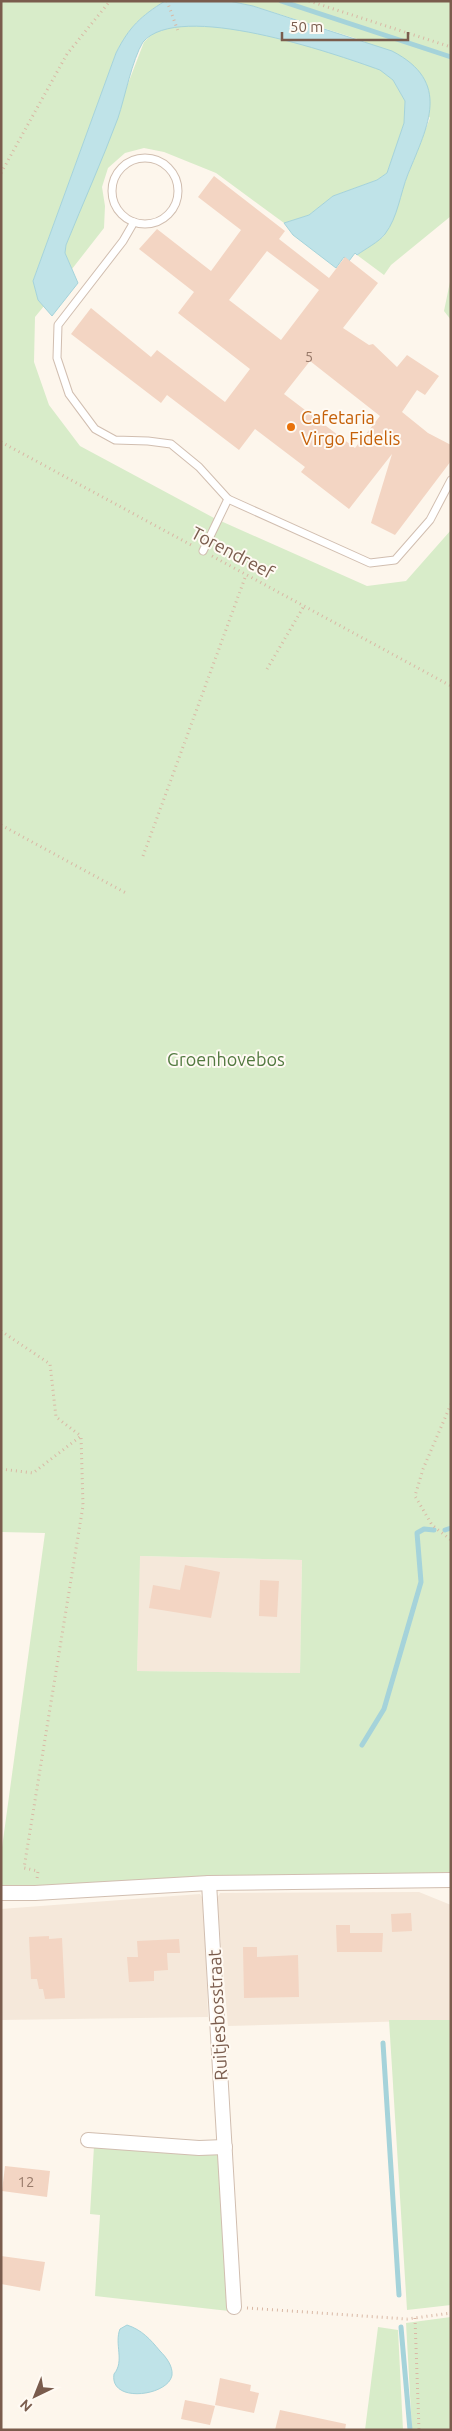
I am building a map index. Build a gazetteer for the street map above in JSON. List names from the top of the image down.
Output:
{
  "streets": {
    "street": ["Ruitjesbosstraat"],
    "path": ["Torendreef"]
  },
  "parks": ["Groenhovebos"],
  "places": ["Cafetaria Virgo Fidelis"],
  "house_numbers": ["5", "12"],
  "scale_bar": "50 m",
  "north": "bottom left"
}
